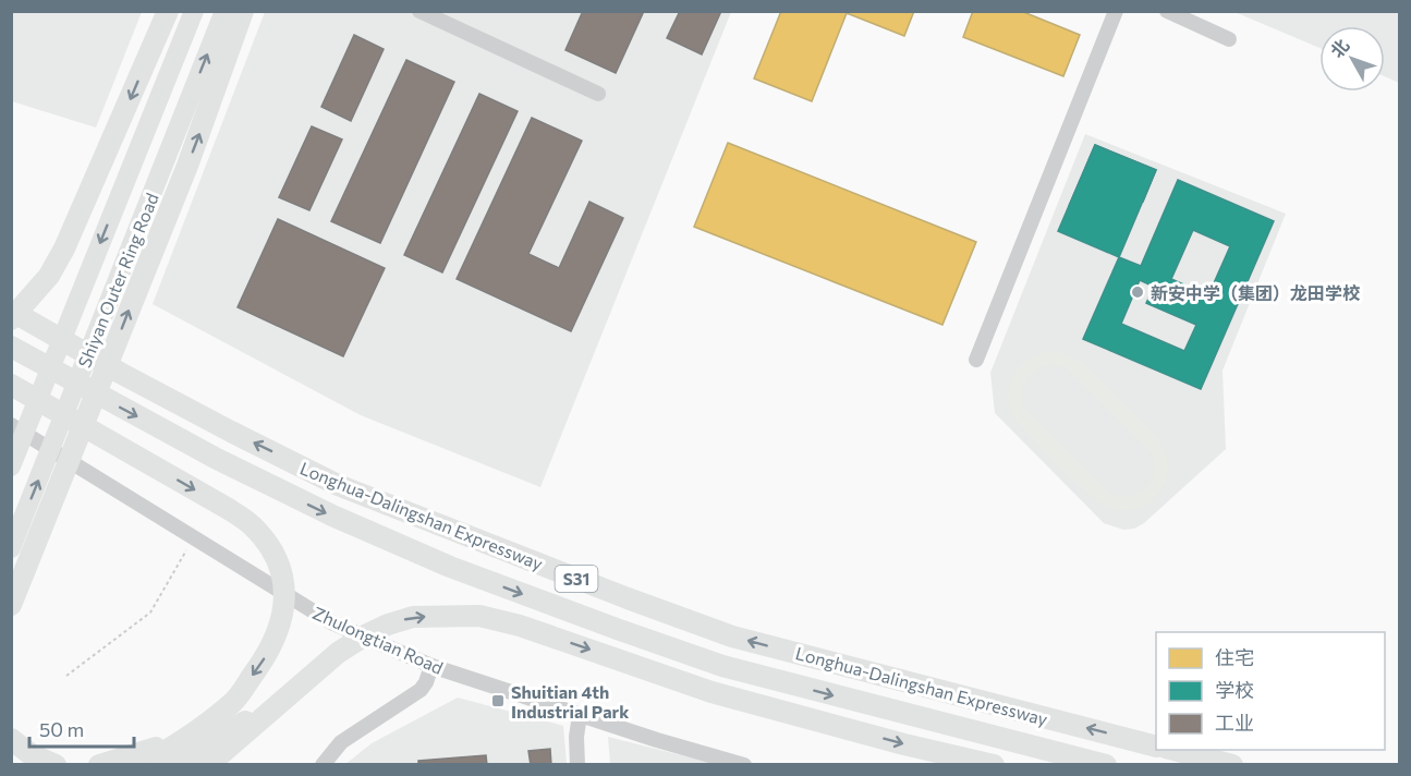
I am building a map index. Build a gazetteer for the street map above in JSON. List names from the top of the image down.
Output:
{
  "streets": {
    "highway": ["Longhua-Dalingshan Expressway", "S31"],
    "main road": ["Shiyan Outer Ring Road"],
    "street": ["Zhulongtian Road"]
  },
  "places": {
    "other": ["新安中学（集团）龙田学校"],
    "transit": ["Shuitian 4th Industrial Park"]
  },
  "legend": ["住宅", "学校", "工业"],
  "scale_bar": "50 m",
  "north": "top left"
}
